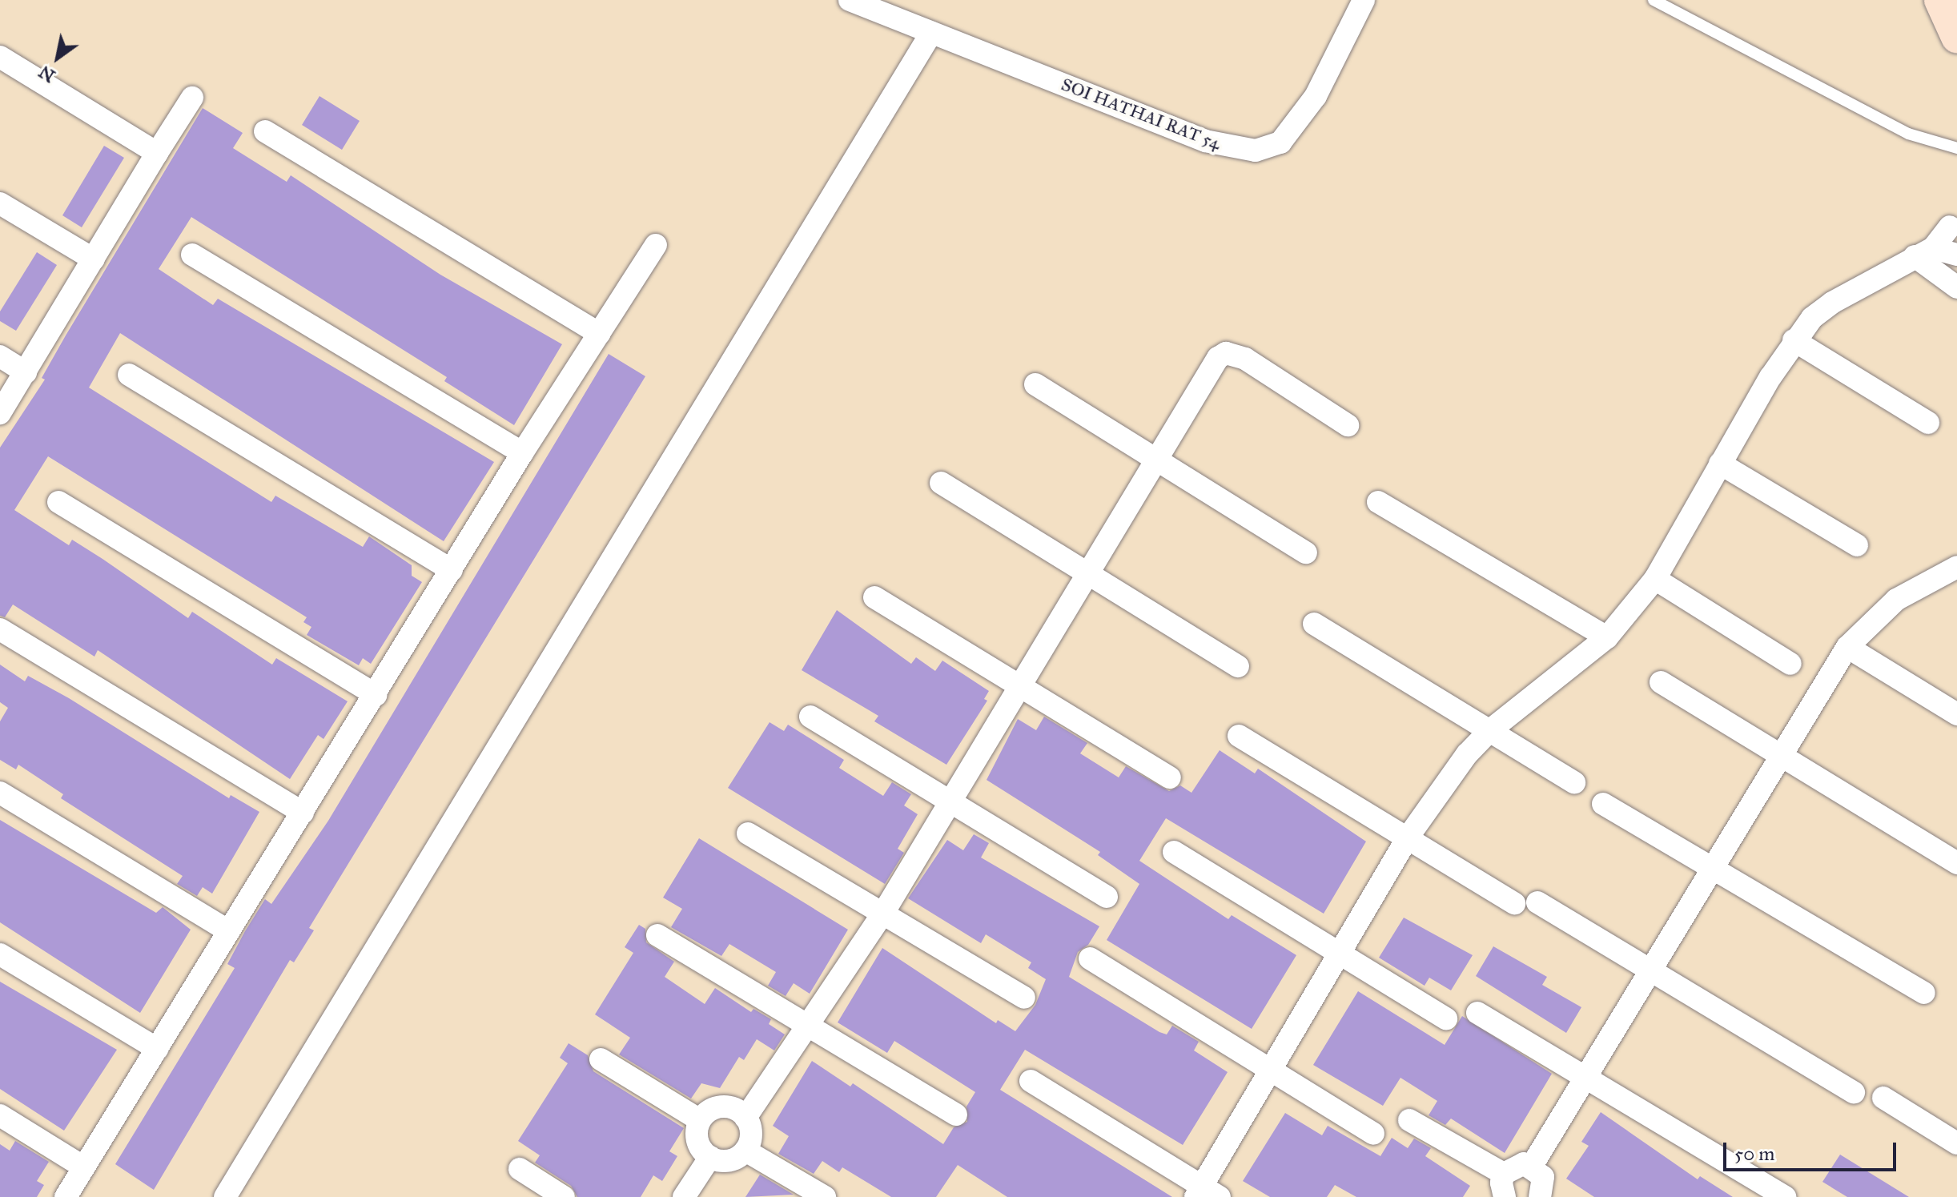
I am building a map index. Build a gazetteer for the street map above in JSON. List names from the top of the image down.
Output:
{
  "streets": {
    "street": ["SOI HATHAI RAT 54"]
  },
  "scale_bar": "50 m",
  "north": "bottom left"
}
